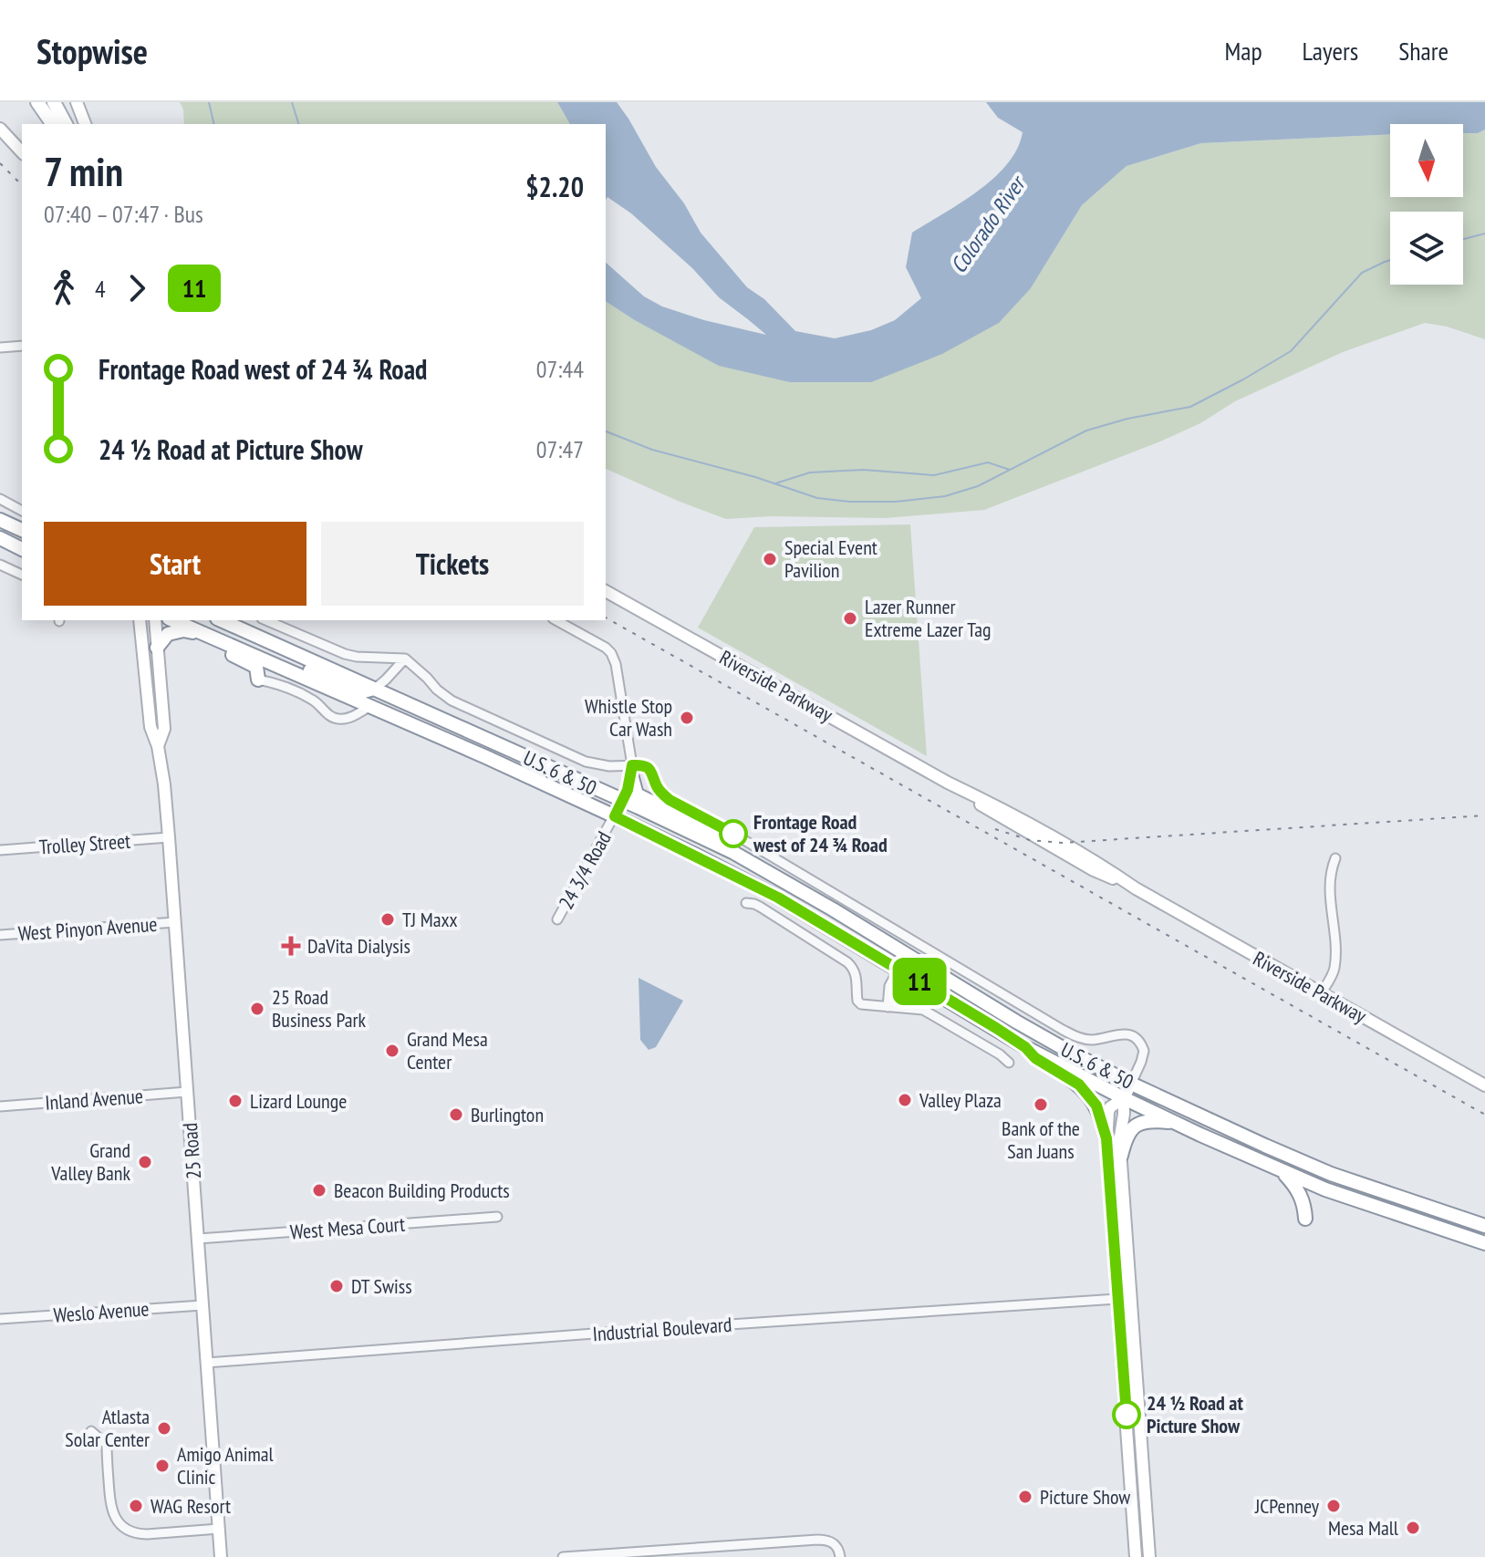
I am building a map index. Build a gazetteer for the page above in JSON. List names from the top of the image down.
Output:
{
  "streets": {
    "main road": ["Riverside Parkway", "U.S. 6 & 50", "25 Road"],
    "street": [
      "Trolley Street",
      "24 3/4 Road",
      "West Pinyon Avenue",
      "Inland Avenue",
      "West Mesa Court",
      "Weslo Avenue",
      "Industrial Boulevard"
    ]
  },
  "crossings": [
    ["U.S. 6 & 50", "24 3/4 Road"],
    ["Trolley Street", "25 Road"],
    ["West Pinyon Avenue", "25 Road"],
    ["Inland Avenue", "25 Road"],
    ["25 Road", "West Mesa Court"],
    ["25 Road", "Weslo Avenue"],
    ["25 Road", "Industrial Boulevard"]
  ],
  "water": ["Colorado River"],
  "places": {
    "other": [
      "Special Event Pavilion",
      "Lazer Runner Extreme Lazer Tag",
      "Whistle Stop Car Wash",
      "Frontage Road west of 24 ¾ Road",
      "TJ Maxx",
      "25 Road Business Park",
      "Grand Mesa Center",
      "Valley Plaza",
      "Lizard Lounge",
      "Bank of the San Juans",
      "Burlington",
      "Grand Valley Bank",
      "Beacon Building Products",
      "DT Swiss",
      "24 ½ Road at Picture Show",
      "Atlasta Solar Center",
      "Amigo Animal Clinic",
      "Picture Show",
      "WAG Resort",
      "JCPenney",
      "Mesa Mall"
    ],
    "health": ["DaVita Dialysis"]
  },
  "lines": ["bus line 11"],
  "north": "bottom",
  "page": {
    "header": "Stopwise",
    "nav": ["Map", "Layers", "Share"],
    "on_map": "11",
    "heading": ["7 min", "07:40 – 07:47 · Bus", "$2.20"],
    "legs": ["4", "11"],
    "list": [
      {
        "name": "Frontage Road west of 24 ¾ Road",
        "value": "07:44"
      },
      {
        "name": "24 ½ Road at Picture Show",
        "value": "07:47"
      }
    ],
    "buttons": ["Start", "Tickets"]
  }
}
